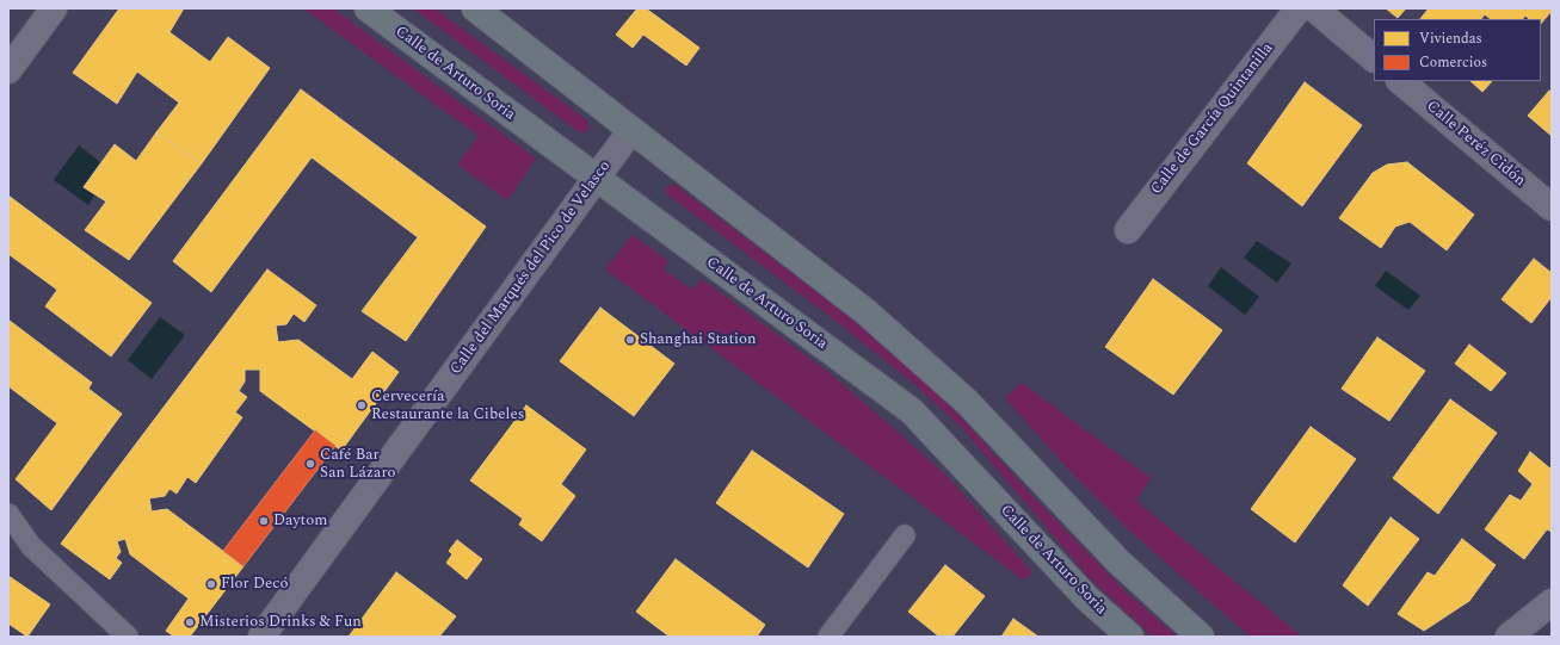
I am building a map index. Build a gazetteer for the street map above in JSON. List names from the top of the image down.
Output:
{
  "streets": {
    "main road": ["Calle de Arturo Soria"],
    "street": ["Calle de García Quintanilla", "Calle Peréz Cidón", "Calle del Marqués del Pico de Velasco"]
  },
  "crossings": [
    ["Calle de Arturo Soria", "Calle del Marqués del Pico de Velasco"]
  ],
  "places": [
    "Shanghai Station",
    "Cervecería Restaurante la Cibeles",
    "Café Bar San Lázaro",
    "Daytom",
    "Flor Decó",
    "Misterios Drinks & Fun"
  ],
  "legend": ["Viviendas", "Comercios"]
}
